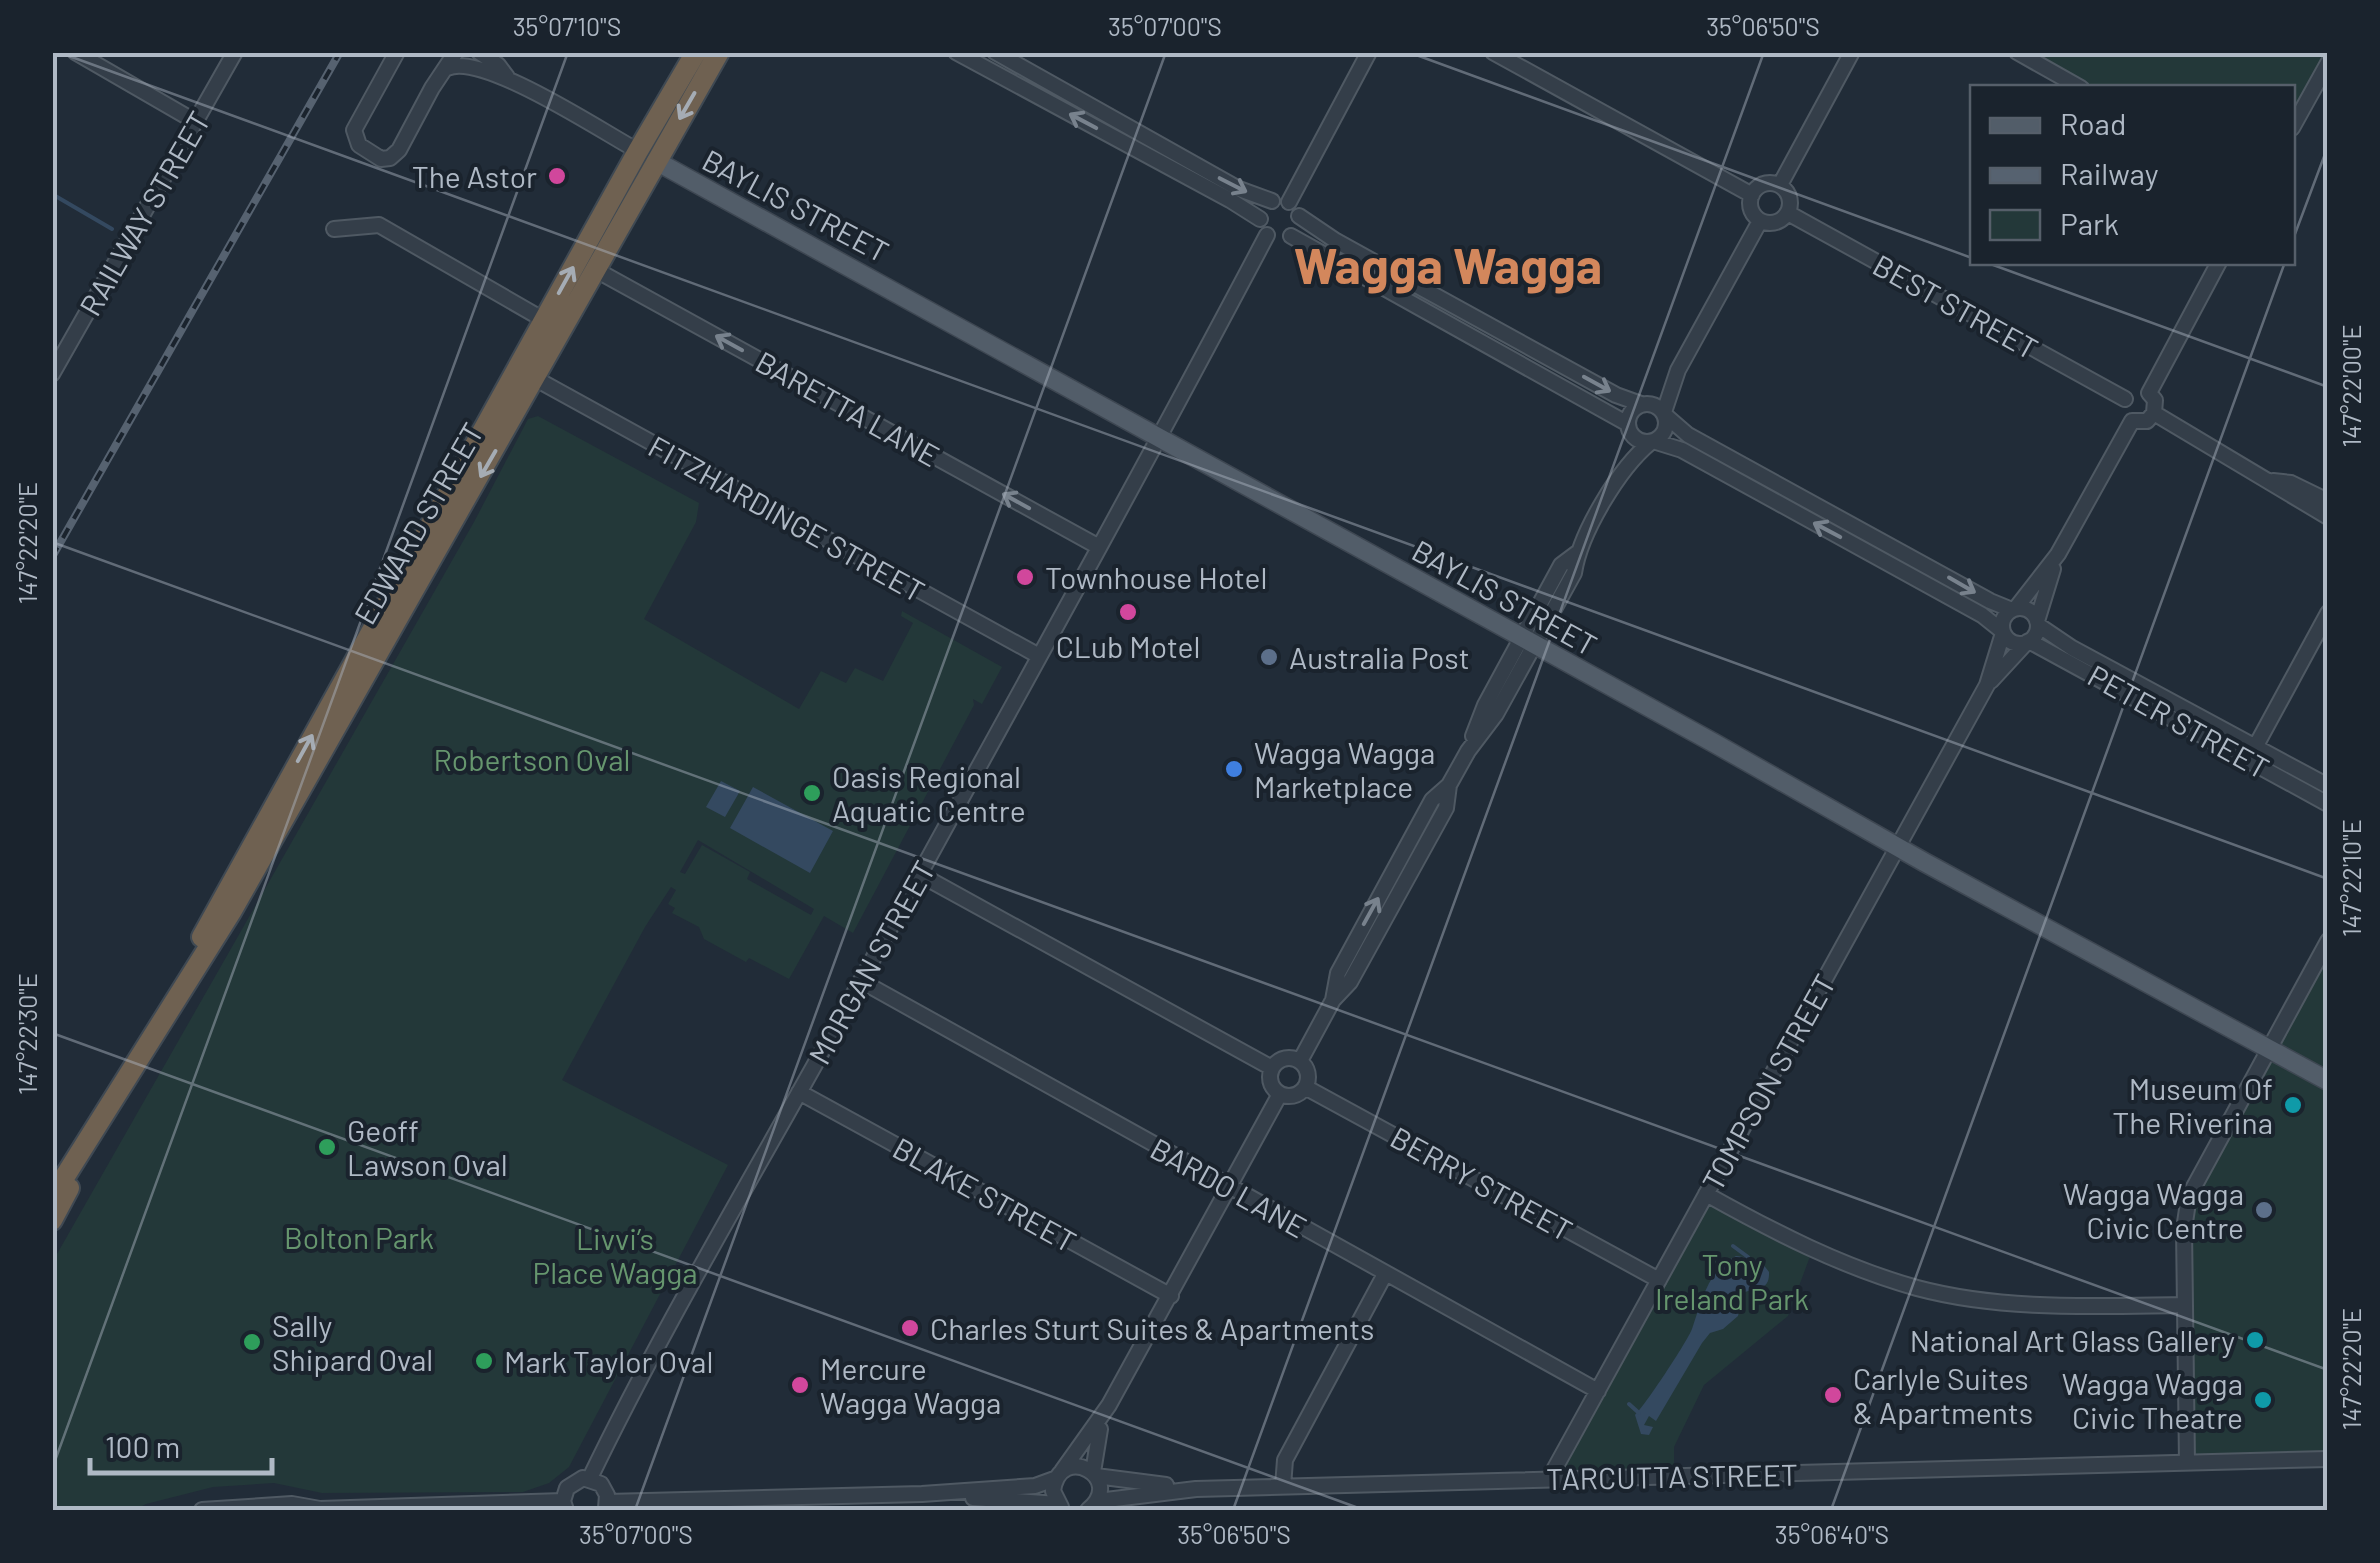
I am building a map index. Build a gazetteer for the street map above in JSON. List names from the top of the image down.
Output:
{
  "streets": {
    "highway": ["EDWARD STREET"],
    "main road": ["BAYLIS STREET"],
    "street": [
      "RAILWAY STREET",
      "BEST STREET",
      "BARETTA LANE",
      "FITZHARDINGE STREET",
      "PETER STREET",
      "MORGAN STREET",
      "TOMPSON STREET",
      "BERRY STREET",
      "BARDO LANE",
      "BLAKE STREET",
      "TARCUTTA STREET"
    ]
  },
  "crossings": [
    ["BAYLIS STREET", "EDWARD STREET"],
    ["BAYLIS STREET", "MORGAN STREET"],
    ["BAYLIS STREET", "TOMPSON STREET"],
    ["BARETTA LANE", "EDWARD STREET"],
    ["BARETTA LANE", "MORGAN STREET"],
    ["FITZHARDINGE STREET", "EDWARD STREET"],
    ["FITZHARDINGE STREET", "MORGAN STREET"],
    ["PETER STREET", "TOMPSON STREET"],
    ["MORGAN STREET", "BARDO LANE"],
    ["MORGAN STREET", "BLAKE STREET"],
    ["TOMPSON STREET", "BERRY STREET"],
    ["TOMPSON STREET", "BARDO LANE"],
    ["TOMPSON STREET", "TARCUTTA STREET"]
  ],
  "one_way": ["BARETTA LANE"],
  "districts": ["Wagga Wagga"],
  "parks": [
    "Robertson Oval",
    "Bolton Park",
    "Livvi’s Place Wagga",
    "Tony Ireland Park"
  ],
  "places": [
    "The Astor",
    "Townhouse Hotel",
    "CLub Motel",
    "Australia Post",
    "Wagga Wagga Marketplace",
    "Oasis Regional Aquatic Centre",
    "Museum Of The Riverina",
    "Geoff Lawson Oval",
    "Wagga Wagga Civic Centre",
    "Charles Sturt Suites & Apartments",
    "National Art Glass Gallery",
    "Sally Shipard Oval",
    "Mark Taylor Oval",
    "Mercure Wagga Wagga",
    "Carlyle Suites & Apartments",
    "Wagga Wagga Civic Theatre"
  ],
  "legend": ["Road", "Railway", "Park"],
  "scale_bar": "100 m",
  "coordinates": [
    "35°07'10\"S",
    "35°07'00\"S",
    "35°06'50\"S",
    "147°22'00\"E",
    "147°22'20\"E",
    "147°22'10\"E",
    "147°22'30\"E",
    "35°06'40\"S"
  ]
}
